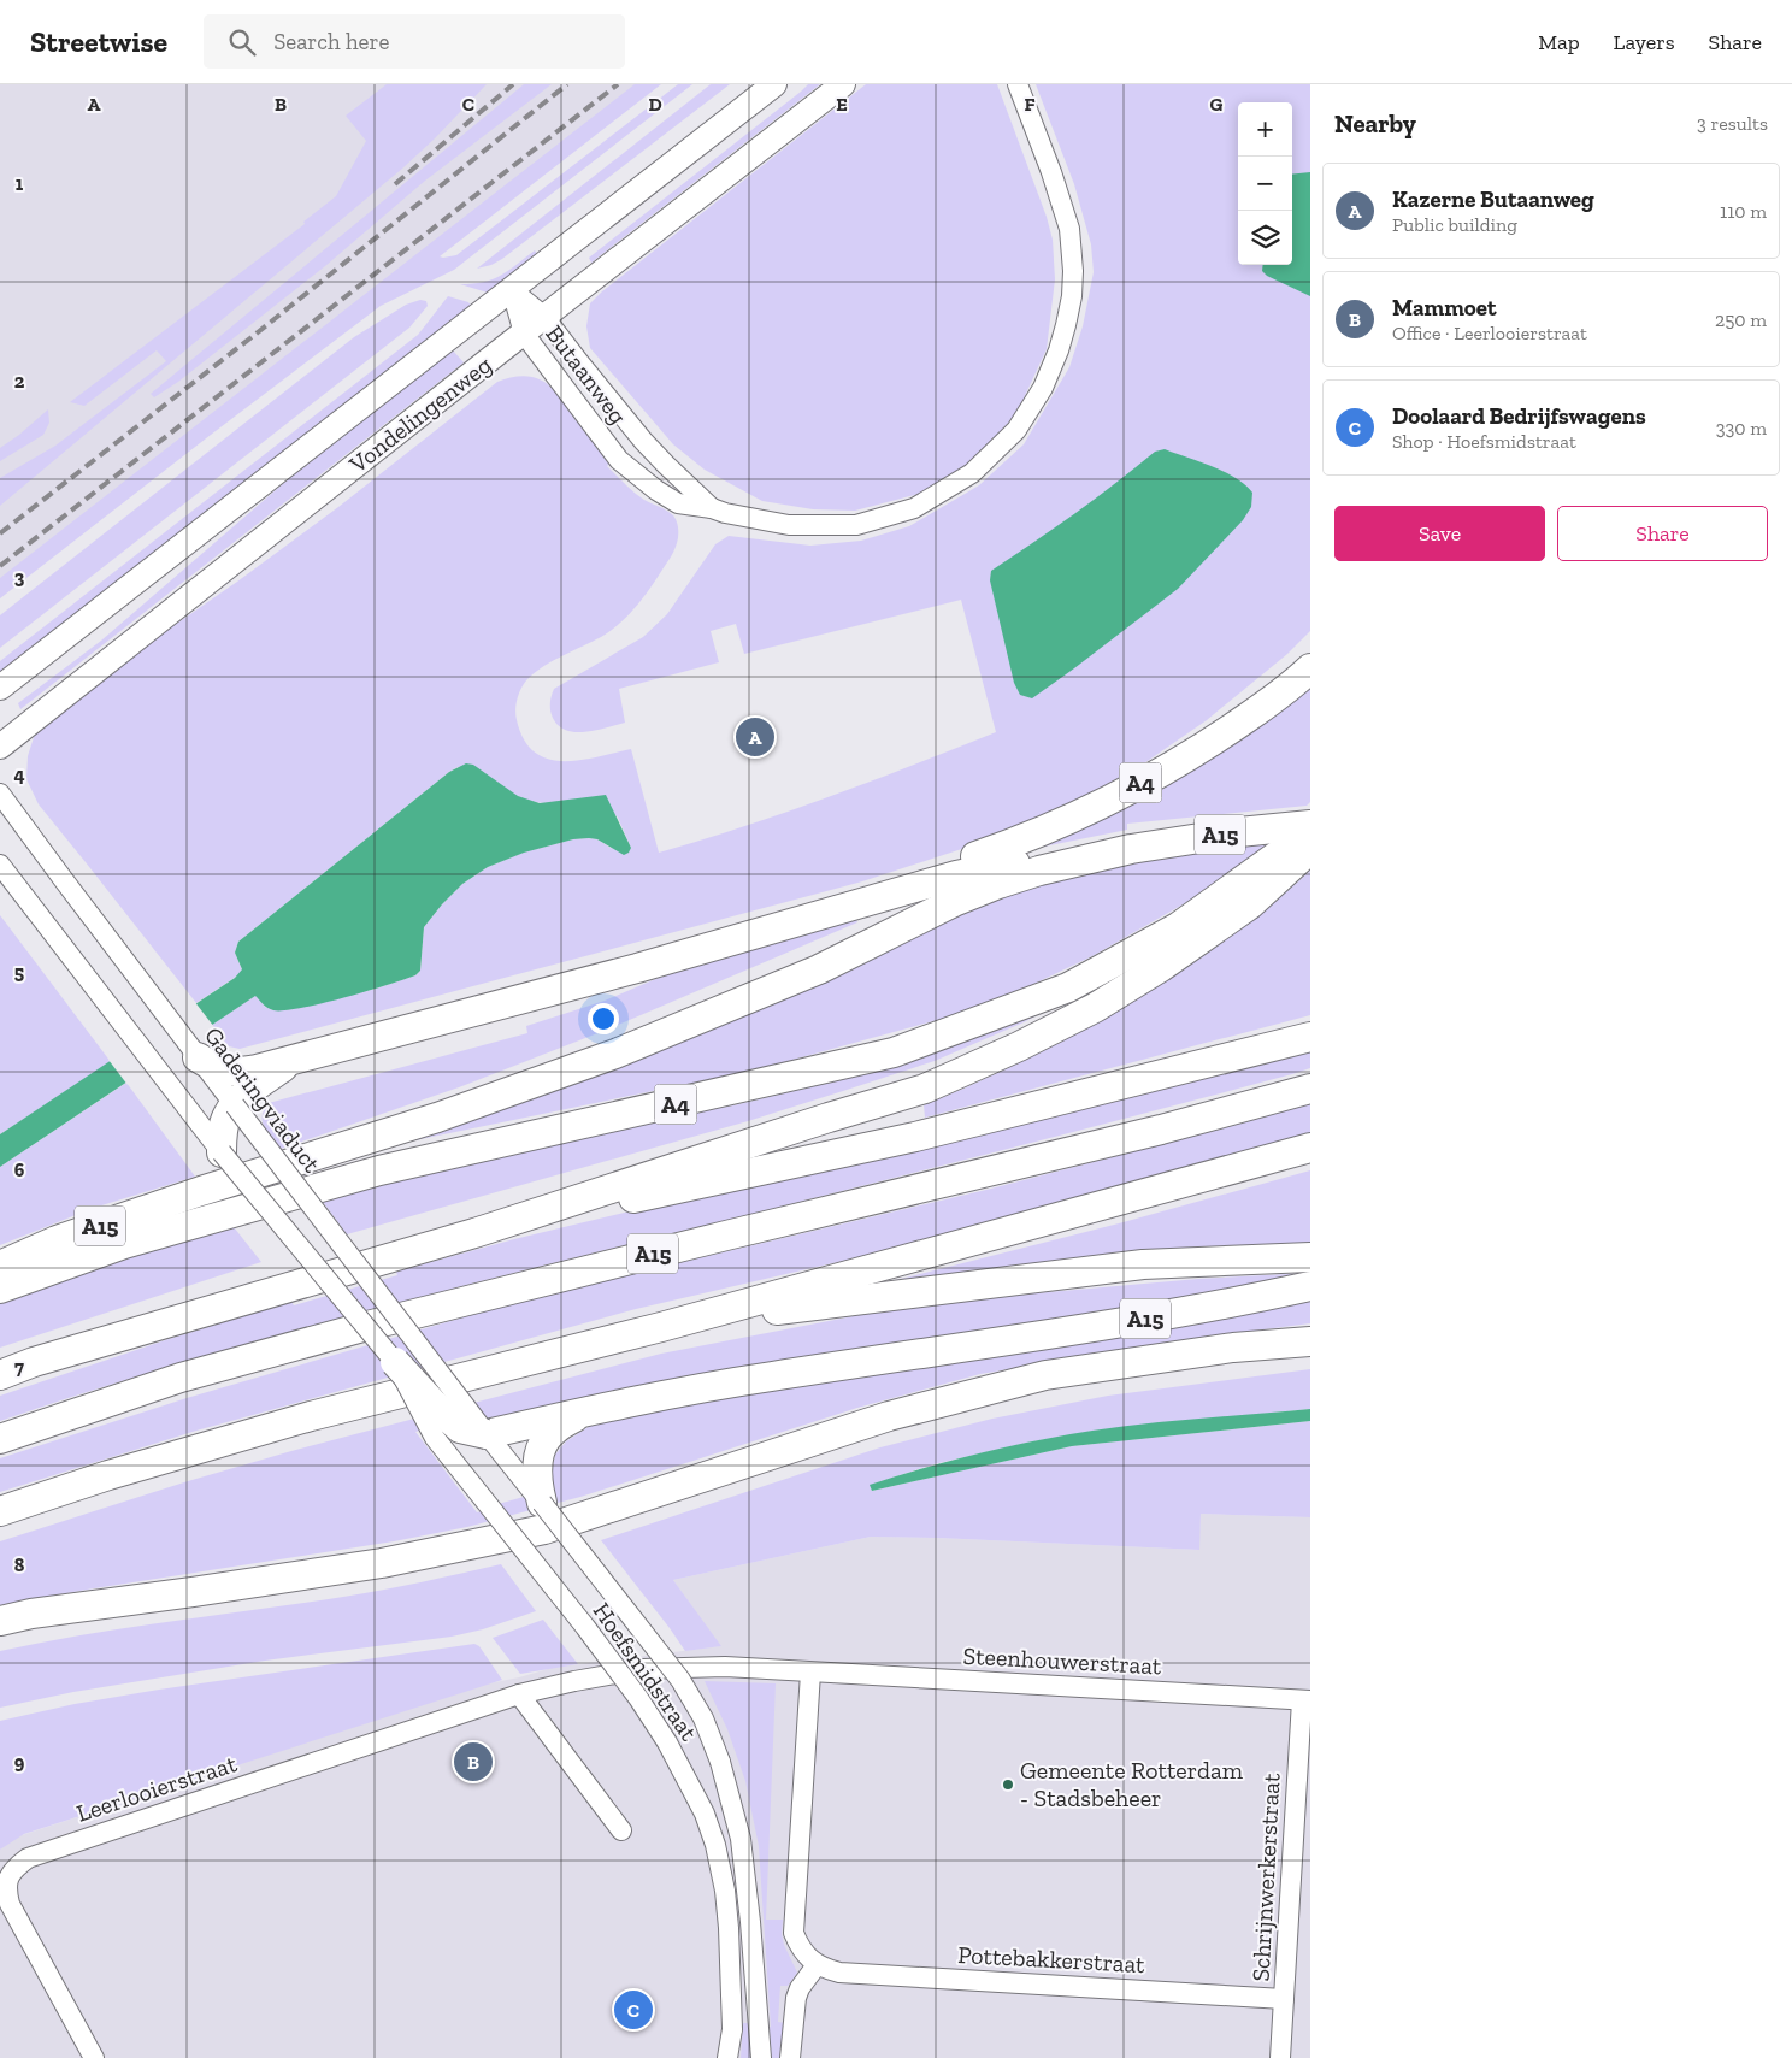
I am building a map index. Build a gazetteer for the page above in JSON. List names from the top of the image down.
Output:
{
  "streets": {
    "highway": ["A4", "A15"],
    "main road": ["Vondelingenweg"],
    "street": [
      "Butaanweg",
      "Gaderingviaduct",
      "Steenhouwerstraat",
      "Hoefsmidstraat",
      "Leerlooierstraat",
      "Schrijnwerkerstraat",
      "Pottebakkerstraat"
    ]
  },
  "crossings": [
    ["Butaanweg", "Vondelingenweg"],
    ["A4", "A15"],
    ["A4", "Gaderingviaduct"],
    ["A15", "Gaderingviaduct"],
    ["A15", "Hoefsmidstraat"],
    ["Gaderingviaduct", "Hoefsmidstraat"],
    ["Steenhouwerstraat", "Leerlooierstraat"],
    ["Steenhouwerstraat", "Schrijnwerkerstraat"],
    ["Schrijnwerkerstraat", "Pottebakkerstraat"]
  ],
  "places": ["Gemeente Rotterdam - Stadsbeheer"],
  "page": {
    "header": "Streetwise",
    "search": "Search here",
    "nav": ["Map", "Layers", "Share"],
    "heading": ["Nearby", "3 results"],
    "map_buttons": ["+", "−"],
    "list": [
      {
        "mark": "A",
        "name": "Kazerne Butaanweg",
        "note": "Public building",
        "value": "110 m"
      },
      {
        "mark": "B",
        "name": "Mammoet",
        "note": "Office · Leerlooierstraat",
        "value": "250 m"
      },
      {
        "mark": "C",
        "name": "Doolaard Bedrijfswagens",
        "note": "Shop · Hoefsmidstraat",
        "value": "330 m"
      }
    ],
    "buttons": ["Save", "Share"],
    "pins": ["A", "B", "C"]
  },
  "grid": {
    "columns": [
      "A",
      "B",
      "C",
      "D",
      "E",
      "F",
      "G"
    ],
    "rows": [
      "1",
      "2",
      "3",
      "4",
      "5",
      "6",
      "7",
      "8",
      "9"
    ]
  }
}
